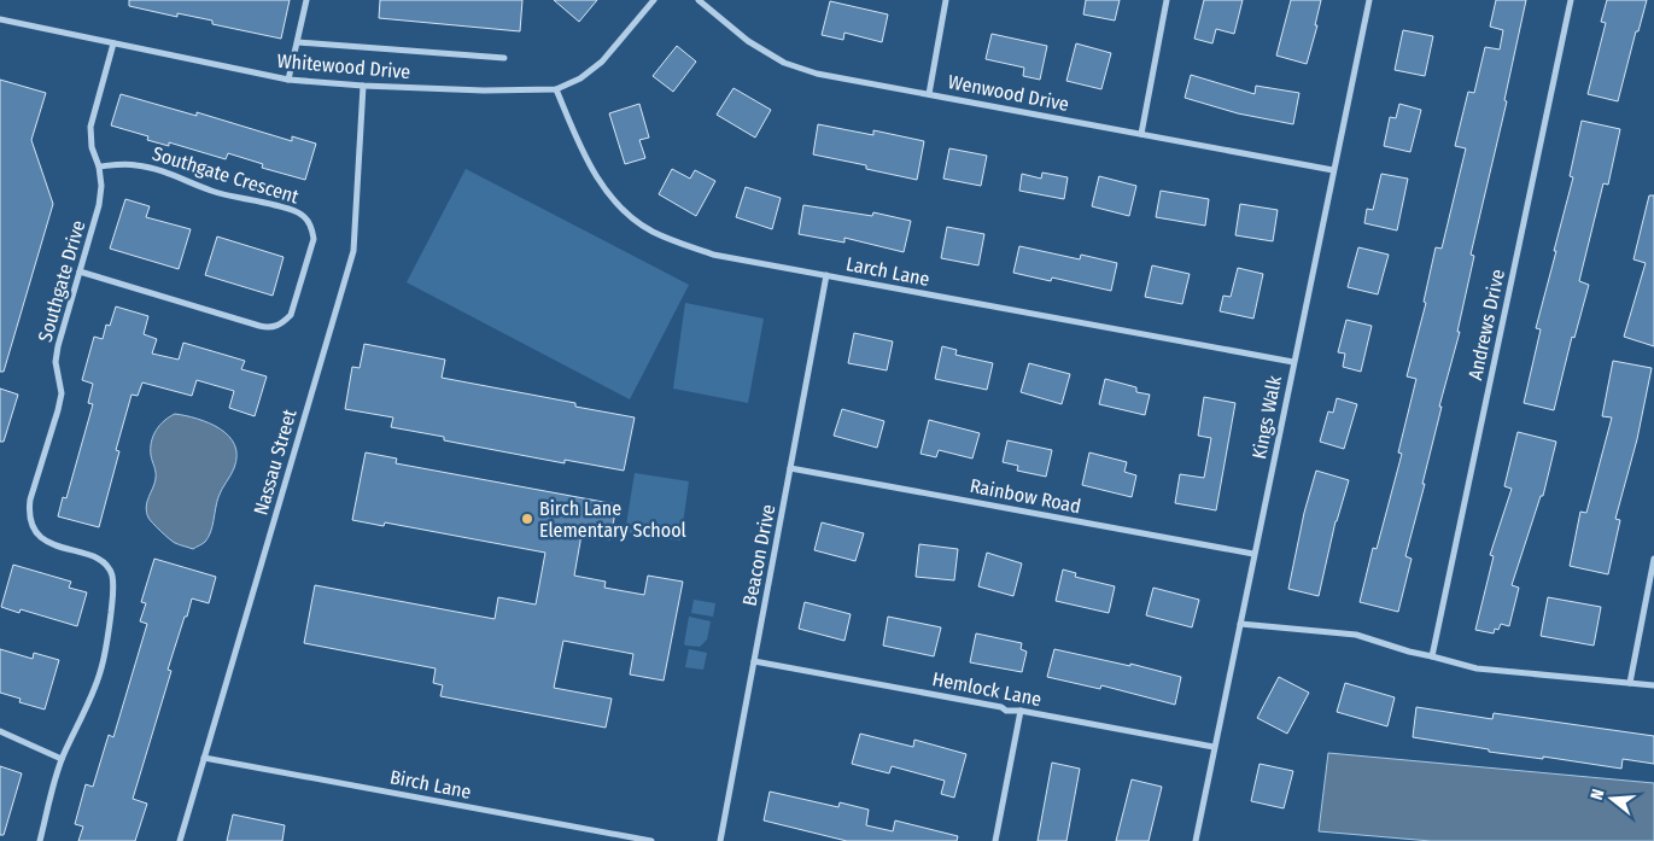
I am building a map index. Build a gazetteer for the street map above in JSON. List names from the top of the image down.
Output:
{
  "streets": {
    "street": [
      "Whitewood Drive",
      "Wenwood Drive",
      "Southgate Crescent",
      "Larch Lane",
      "Southgate Drive",
      "Andrews Drive",
      "Kings Walk",
      "Nassau Street",
      "Rainbow Road",
      "Beacon Drive",
      "Hemlock Lane",
      "Birch Lane"
    ]
  },
  "crossings": [
    ["Whitewood Drive", "Larch Lane"],
    ["Whitewood Drive", "Southgate Drive"],
    ["Whitewood Drive", "Nassau Street"],
    ["Wenwood Drive", "Kings Walk"],
    ["Southgate Crescent", "Southgate Drive"],
    ["Larch Lane", "Kings Walk"],
    ["Larch Lane", "Beacon Drive"],
    ["Kings Walk", "Rainbow Road"],
    ["Kings Walk", "Hemlock Lane"],
    ["Nassau Street", "Birch Lane"],
    ["Rainbow Road", "Beacon Drive"],
    ["Beacon Drive", "Hemlock Lane"]
  ],
  "places": ["Birch Lane Elementary School"],
  "north": "left"
}
